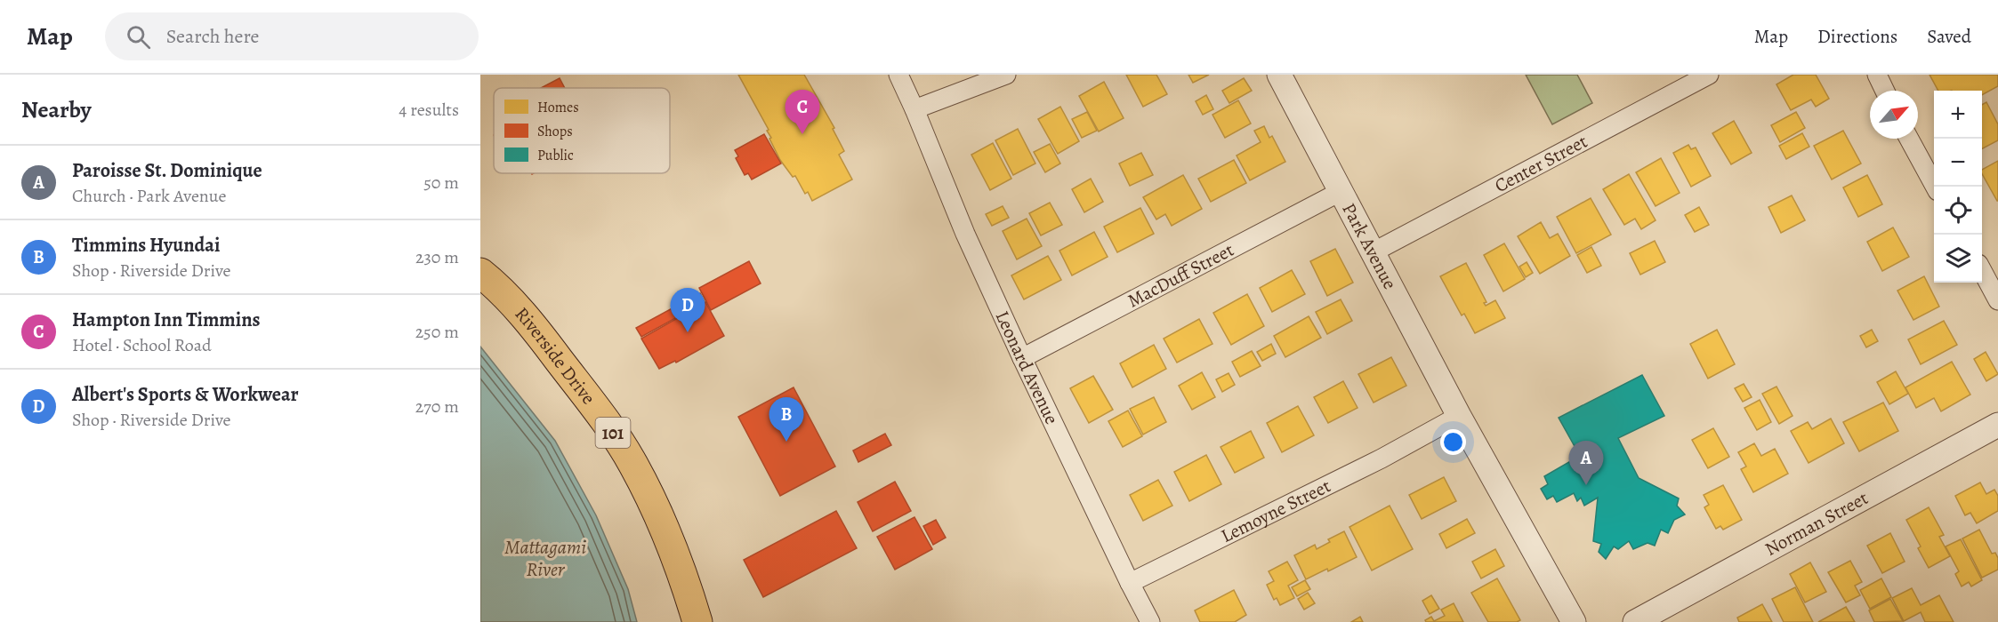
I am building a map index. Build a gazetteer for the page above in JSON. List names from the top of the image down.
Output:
{
  "streets": {
    "main road": ["Riverside Drive", "101"],
    "street": [
      "Center Street",
      "Park Avenue",
      "MacDuff Street",
      "Leonard Avenue",
      "Lemoyne Street",
      "Norman Street"
    ]
  },
  "crossings": [
    ["Center Street", "Park Avenue"],
    ["Park Avenue", "MacDuff Street"],
    ["Park Avenue", "Lemoyne Street"],
    ["MacDuff Street", "Leonard Avenue"],
    ["Leonard Avenue", "Lemoyne Street"]
  ],
  "water": ["Mattagami River"],
  "legend": ["Homes", "Shops", "Public"],
  "north": "top right",
  "page": {
    "header": "Map",
    "search": "Search here",
    "nav": ["Map", "Directions", "Saved"],
    "heading": ["Nearby", "4 results"],
    "pins": [
      "C",
      "D",
      "B",
      "A"
    ],
    "map_buttons": ["+", "−"],
    "list": [
      {
        "mark": "A",
        "name": "Paroisse St. Dominique",
        "note": "Church · Park Avenue",
        "value": "50 m"
      },
      {
        "mark": "B",
        "name": "Timmins Hyundai",
        "note": "Shop · Riverside Drive",
        "value": "230 m"
      },
      {
        "mark": "C",
        "name": "Hampton Inn Timmins",
        "note": "Hotel · School Road",
        "value": "250 m"
      },
      {
        "mark": "D",
        "name": "Albert's Sports & Workwear",
        "note": "Shop · Riverside Drive",
        "value": "270 m"
      }
    ]
  }
}
